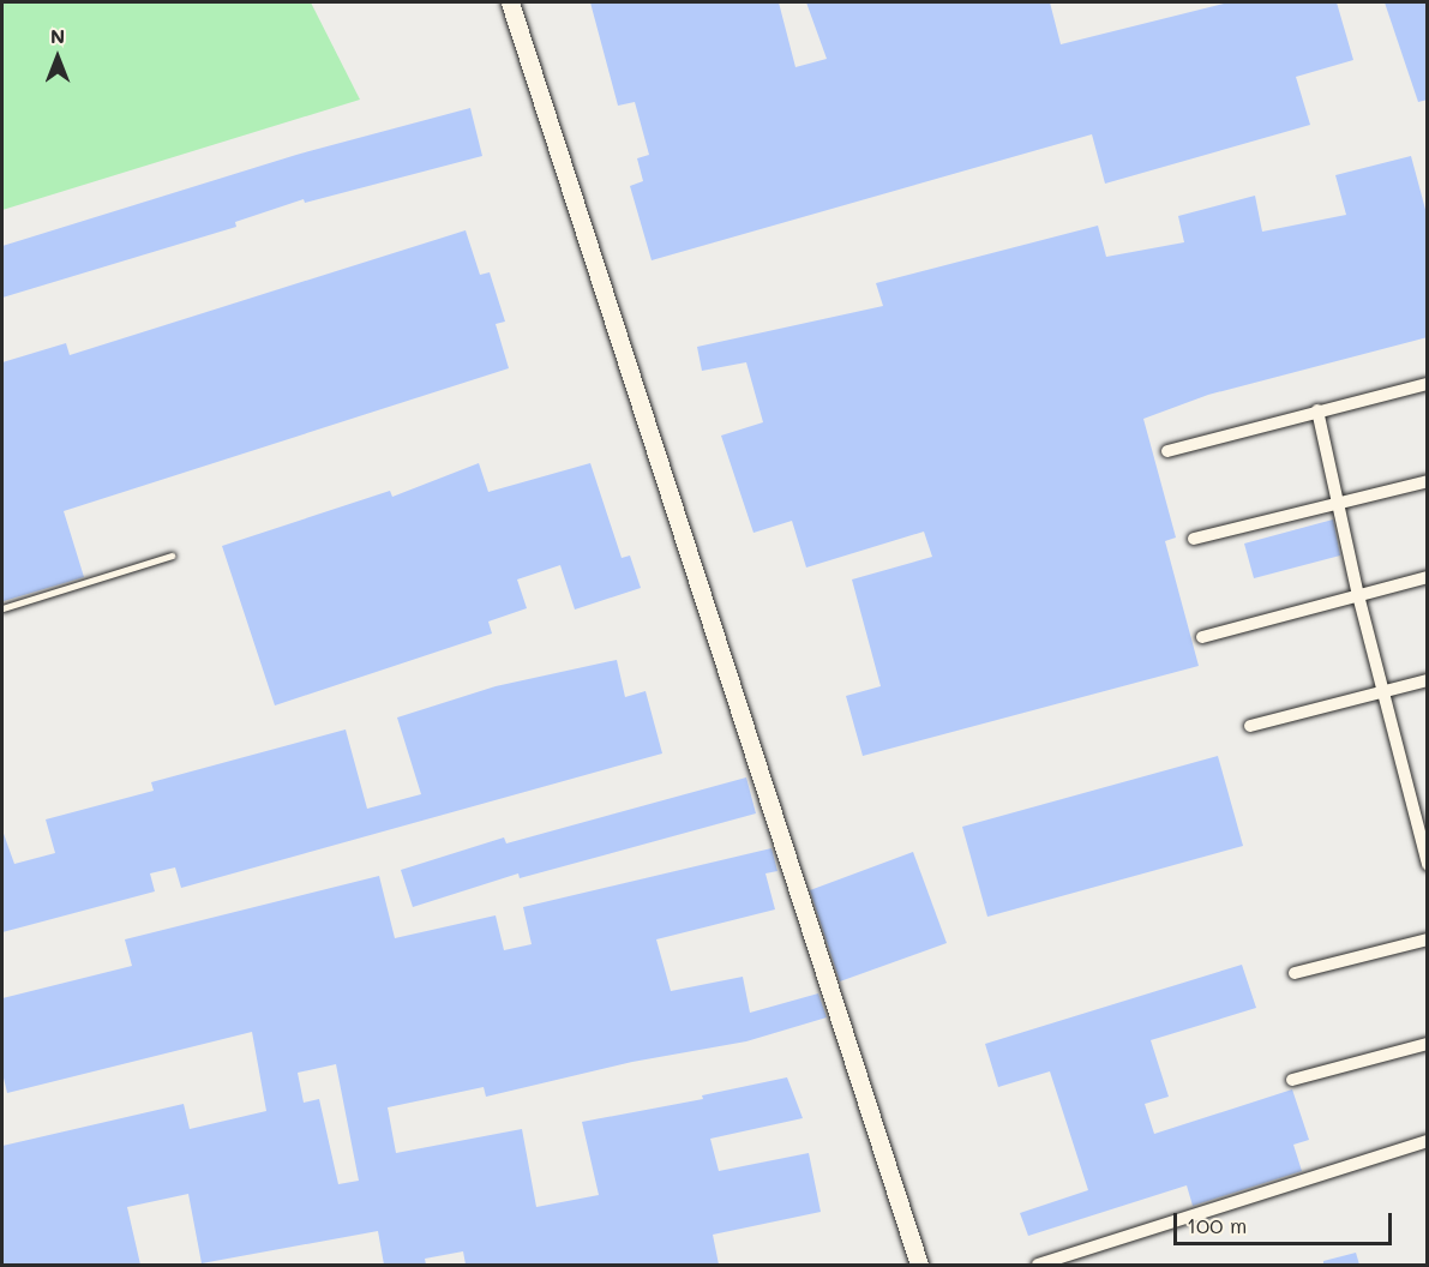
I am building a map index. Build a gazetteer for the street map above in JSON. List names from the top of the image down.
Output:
{
  "scale_bar": "100 m",
  "north": "top"
}
